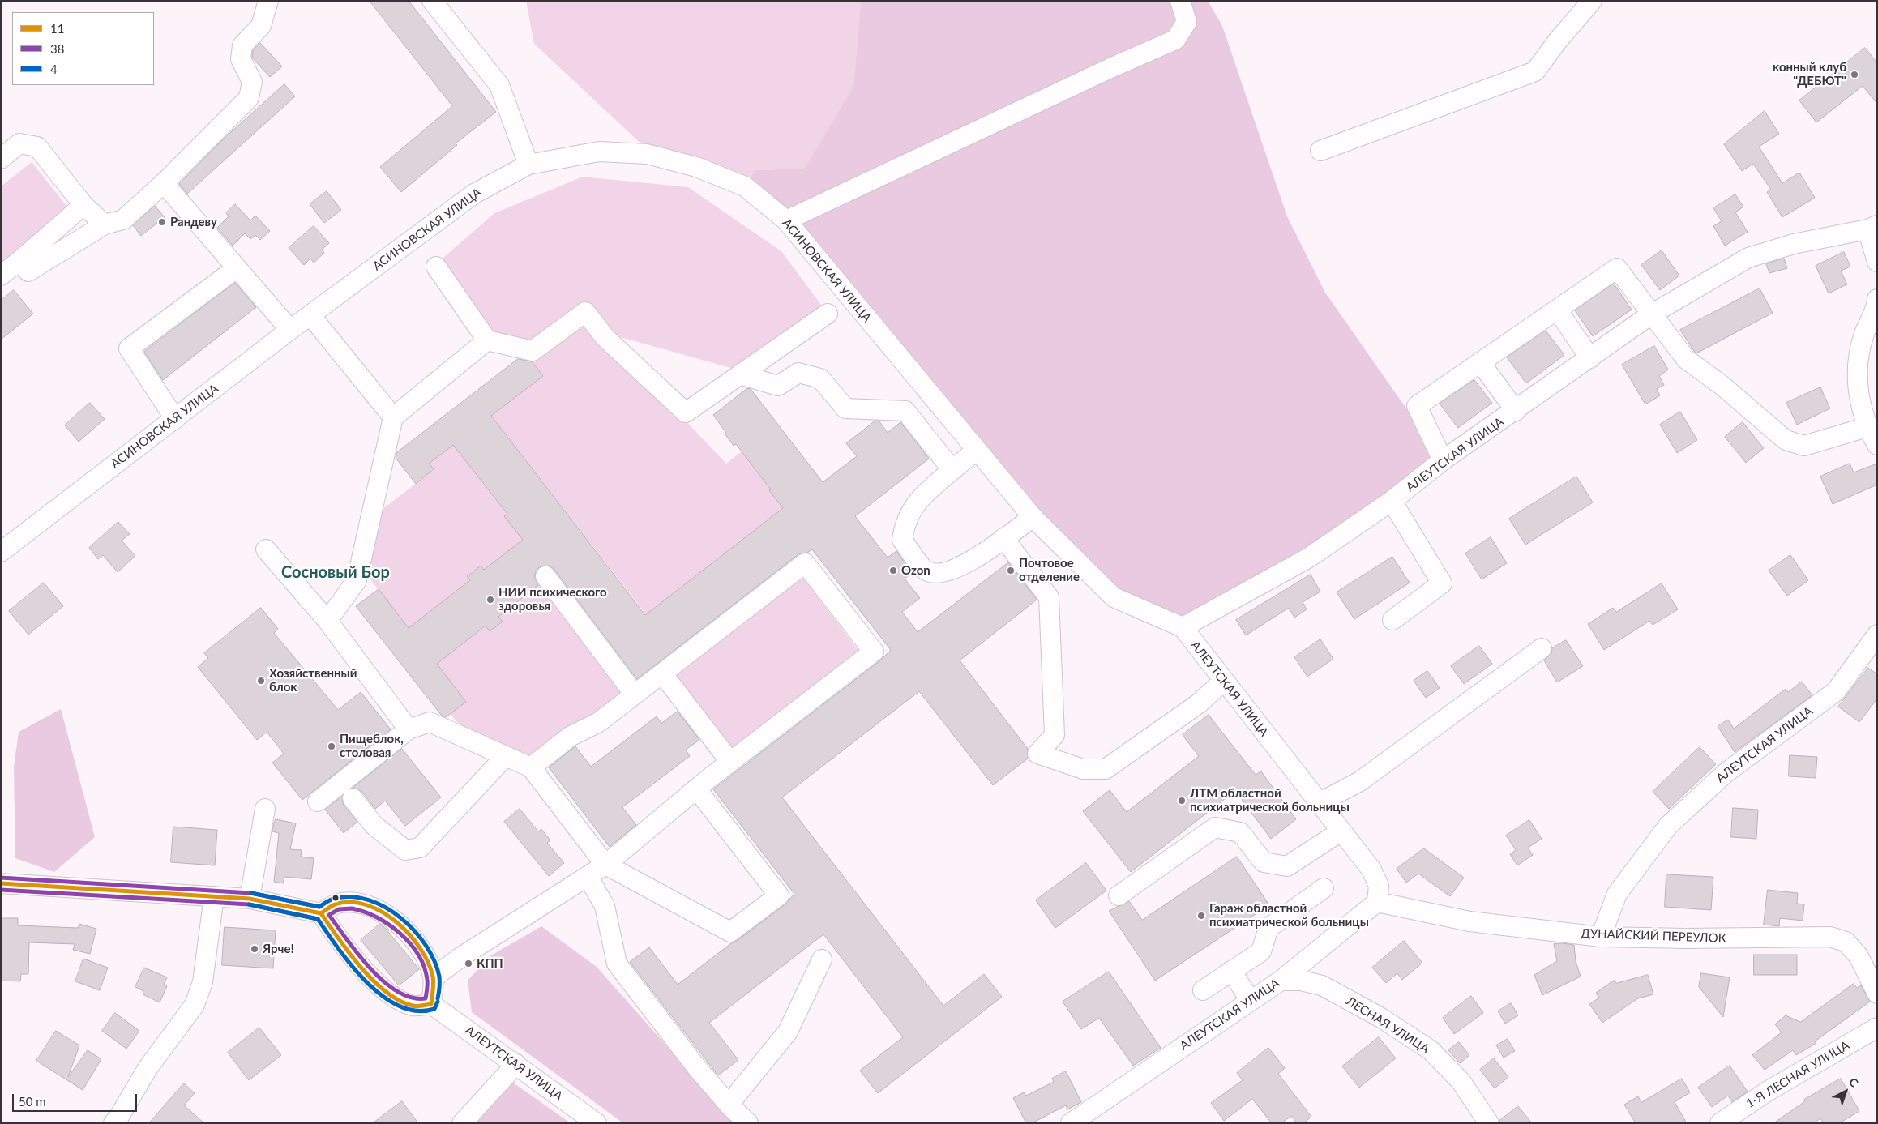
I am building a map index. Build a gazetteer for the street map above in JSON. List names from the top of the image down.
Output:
{
  "streets": {
    "street": [
      "АСИНОВСКАЯ УЛИЦА",
      "АЛЕУТСКАЯ УЛИЦА",
      "ДУНАЙСКИЙ ПЕРЕУЛОК",
      "ЛЕСНАЯ УЛИЦА",
      "1-Я ЛЕСНАЯ УЛИЦА"
    ]
  },
  "crossings": [
    ["АСИНОВСКАЯ УЛИЦА", "АЛЕУТСКАЯ УЛИЦА"],
    ["АЛЕУТСКАЯ УЛИЦА", "ДУНАЙСКИЙ ПЕРЕУЛОК"],
    ["АЛЕУТСКАЯ УЛИЦА", "ЛЕСНАЯ УЛИЦА"]
  ],
  "districts": ["Сосновый Бор"],
  "places": [
    "конный клуб \"ДЕБЮТ\"",
    "Рандеву",
    "Ozon",
    "Почтовое отделение",
    "НИИ психического здоровья",
    "Хозяйственный блок",
    "Пищеблок, столовая",
    "ЛТМ областной психиатрической больницы",
    "Гараж областной психиатрической больницы",
    "Ярче!",
    "КПП"
  ],
  "lines": ["transit line 38", "transit line 11", "transit line 4"],
  "legend": ["11", "38", "4"],
  "scale_bar": "50 m",
  "north": "top right"
}
